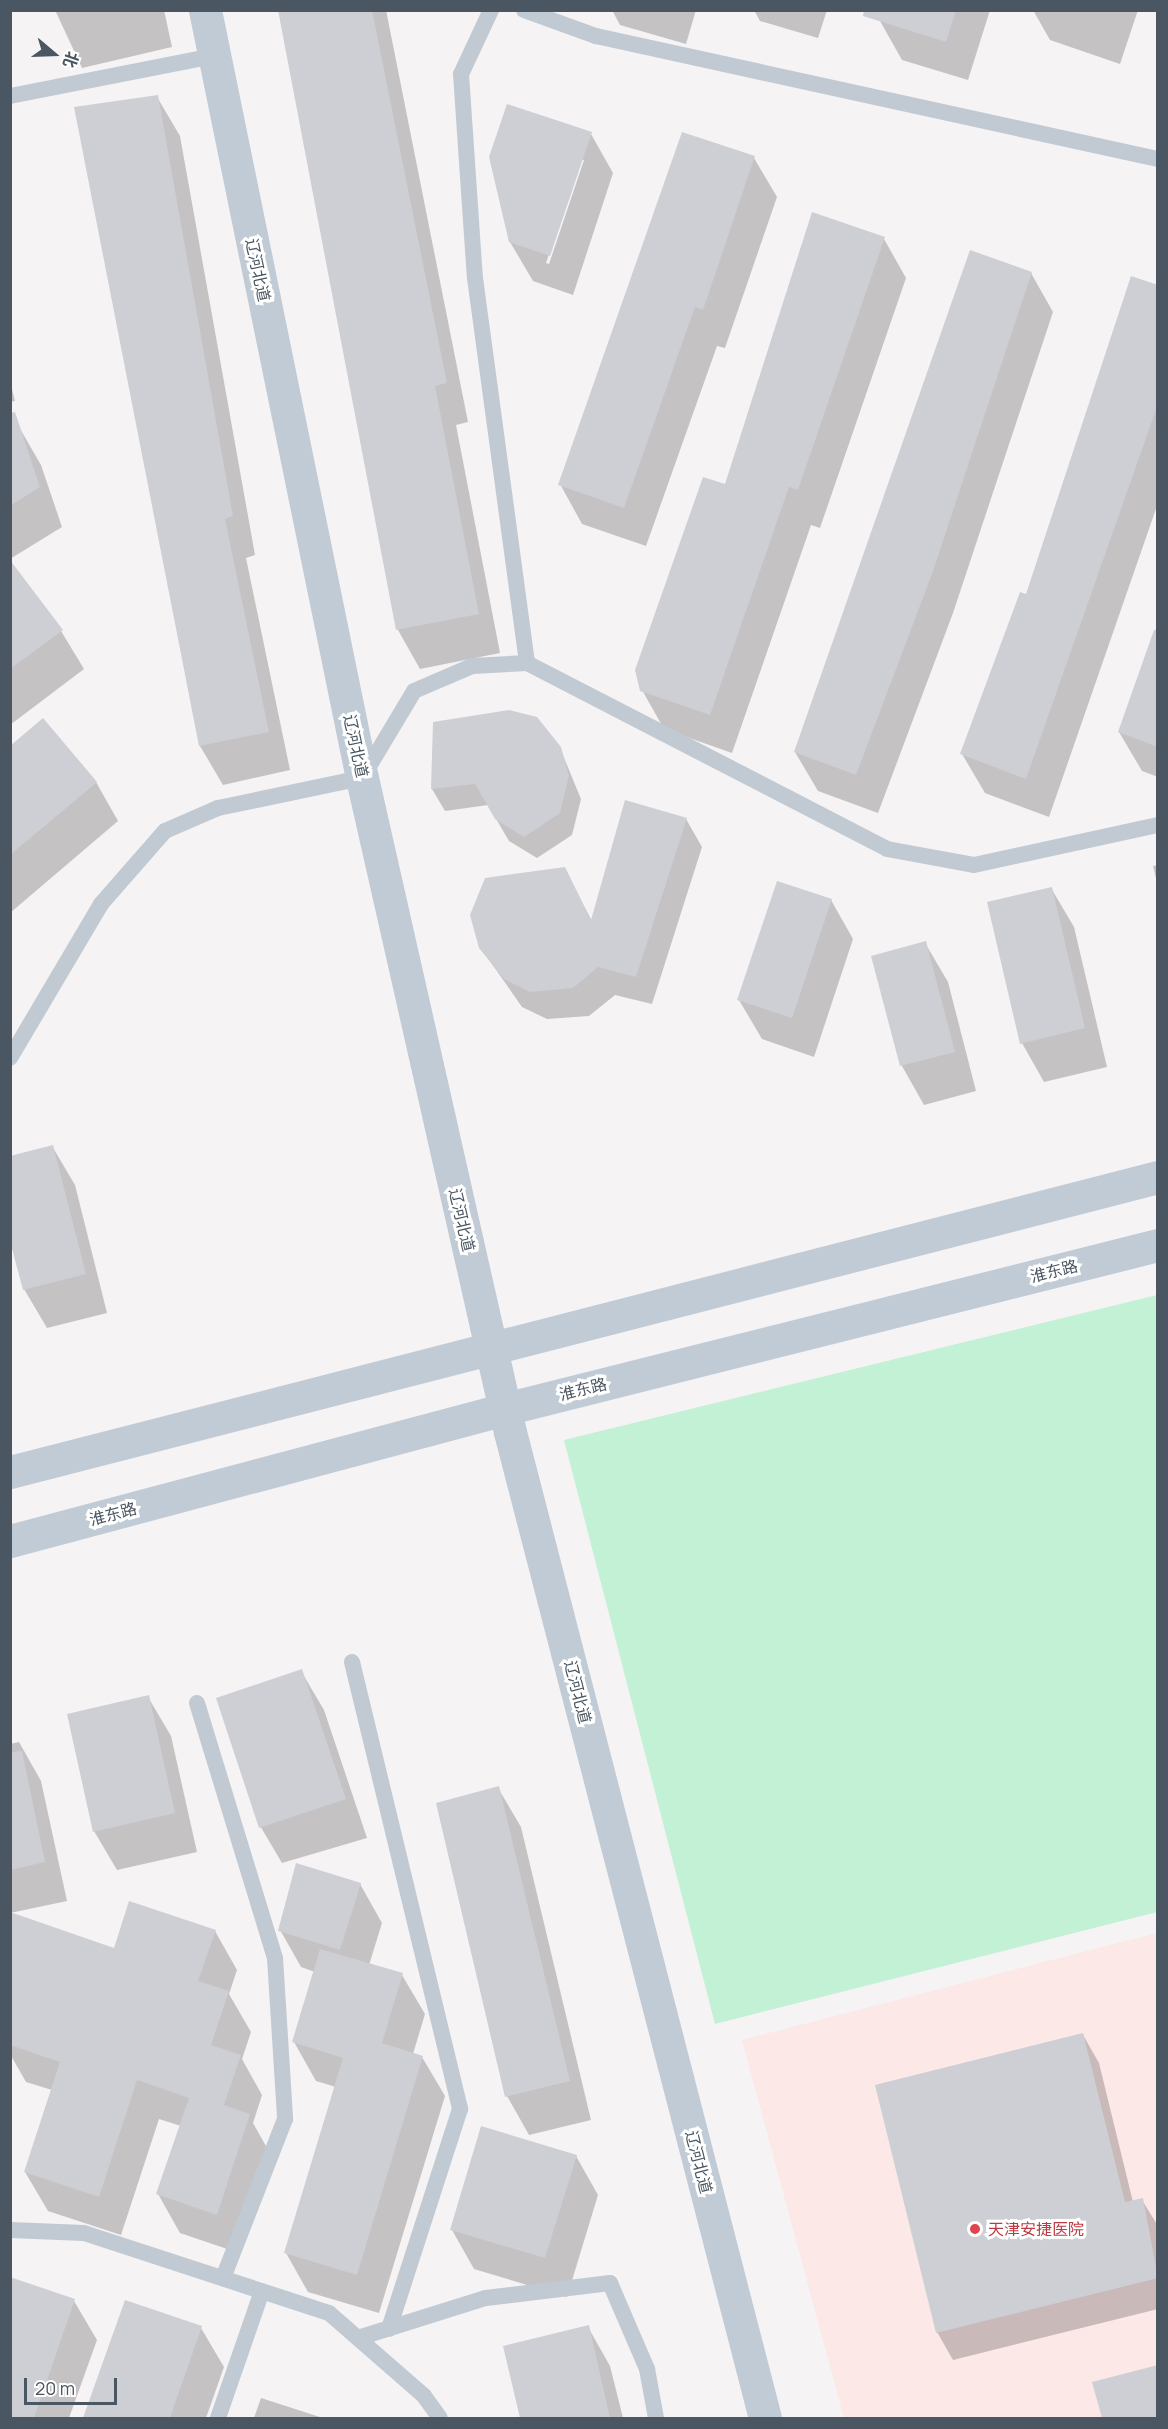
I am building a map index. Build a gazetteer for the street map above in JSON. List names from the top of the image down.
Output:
{
  "streets": {
    "street": ["辽河北道", "淮东路"]
  },
  "crossings": [
    ["辽河北道", "淮东路"]
  ],
  "places": ["天津安捷医院"],
  "scale_bar": "20 m",
  "north": "right"
}
